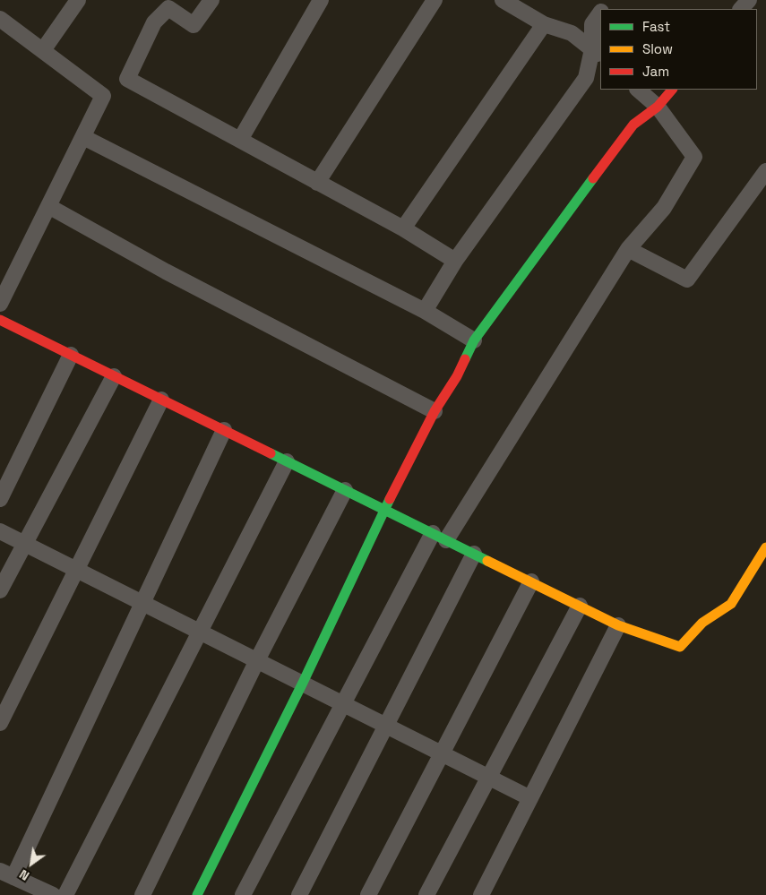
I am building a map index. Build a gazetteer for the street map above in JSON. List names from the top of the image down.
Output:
{
  "legend": ["Fast", "Slow", "Jam"],
  "north": "bottom left"
}
